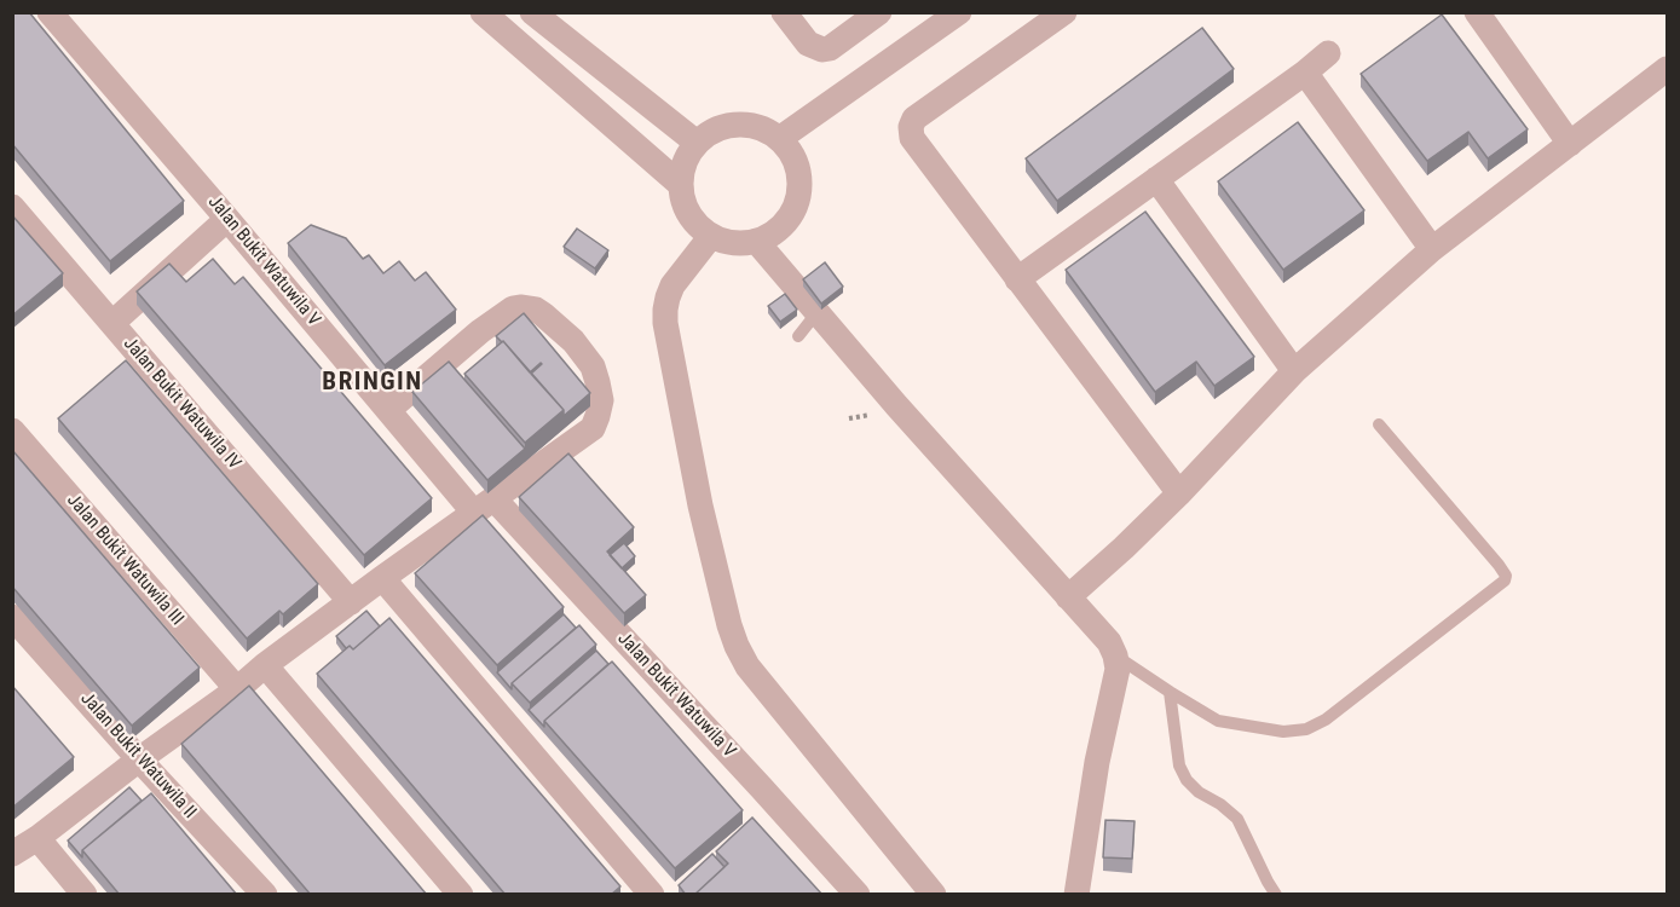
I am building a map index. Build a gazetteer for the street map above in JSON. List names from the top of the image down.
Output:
{
  "streets": {
    "street": [
      "Jalan Bukit Watuwila V",
      "Jalan Bukit Watuwila IV",
      "Jalan Bukit Watuwila III",
      "Jalan Bukit Watuwila II"
    ]
  },
  "districts": ["BRINGIN"]
}
